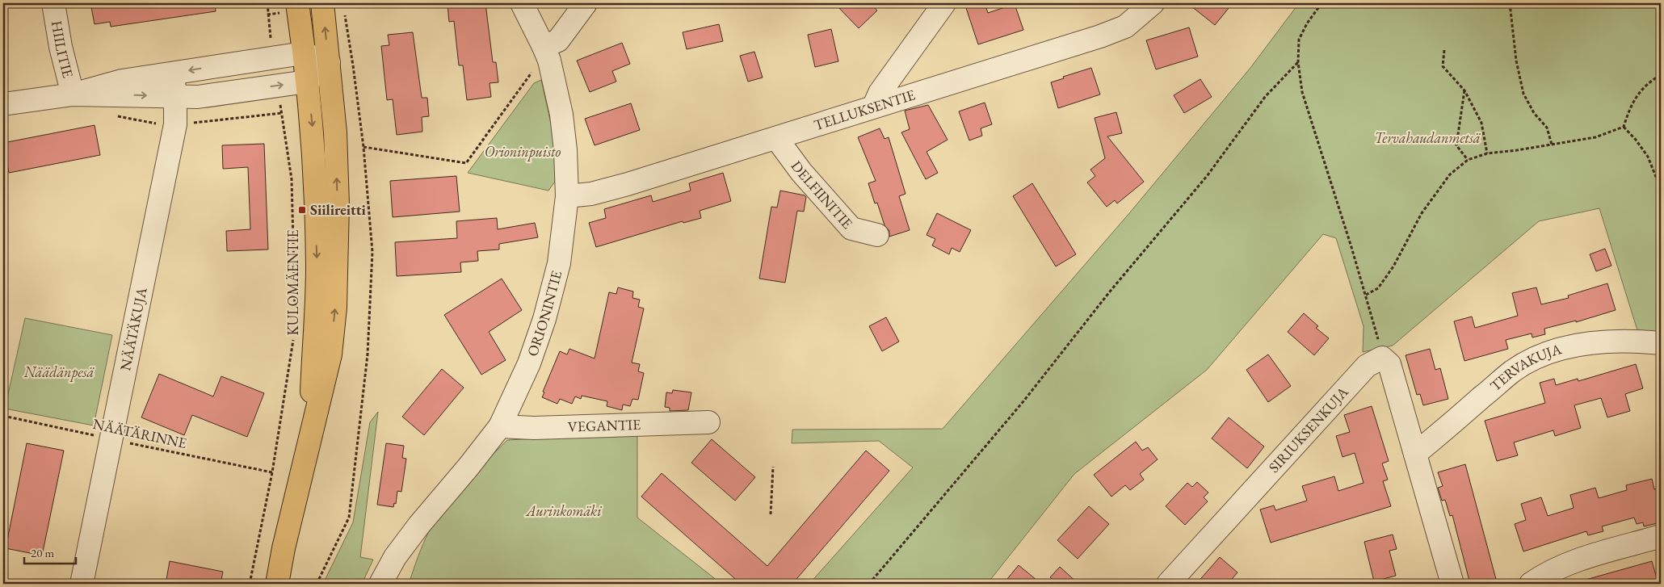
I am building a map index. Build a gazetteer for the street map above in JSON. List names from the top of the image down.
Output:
{
  "streets": {
    "main road": ["KULOMÄENTIE"],
    "street": [
      "HIILITIE",
      "TELLUKSENTIE",
      "DELFIINITIE",
      "ORIONINTIE",
      "NÄÄTÄKUJA",
      "TERVAKUJA",
      "VEGANTIE",
      "SIRIUKSENKUJA"
    ],
    "path": ["NÄÄTÄRINNE"]
  },
  "crossings": [
    ["TELLUKSENTIE", "DELFIINITIE"],
    ["TELLUKSENTIE", "ORIONINTIE"],
    ["KULOMÄENTIE", "NÄÄTÄRINNE"],
    ["ORIONINTIE", "VEGANTIE"],
    ["NÄÄTÄKUJA", "NÄÄTÄRINNE"]
  ],
  "parks": [
    "Tervahaudanmetsä",
    "Orioninpuisto",
    "Näädänpesä",
    "Aurinkomäki"
  ],
  "places": {
    "transit": ["Siilireitti"]
  },
  "scale_bar": "20 m"
}
